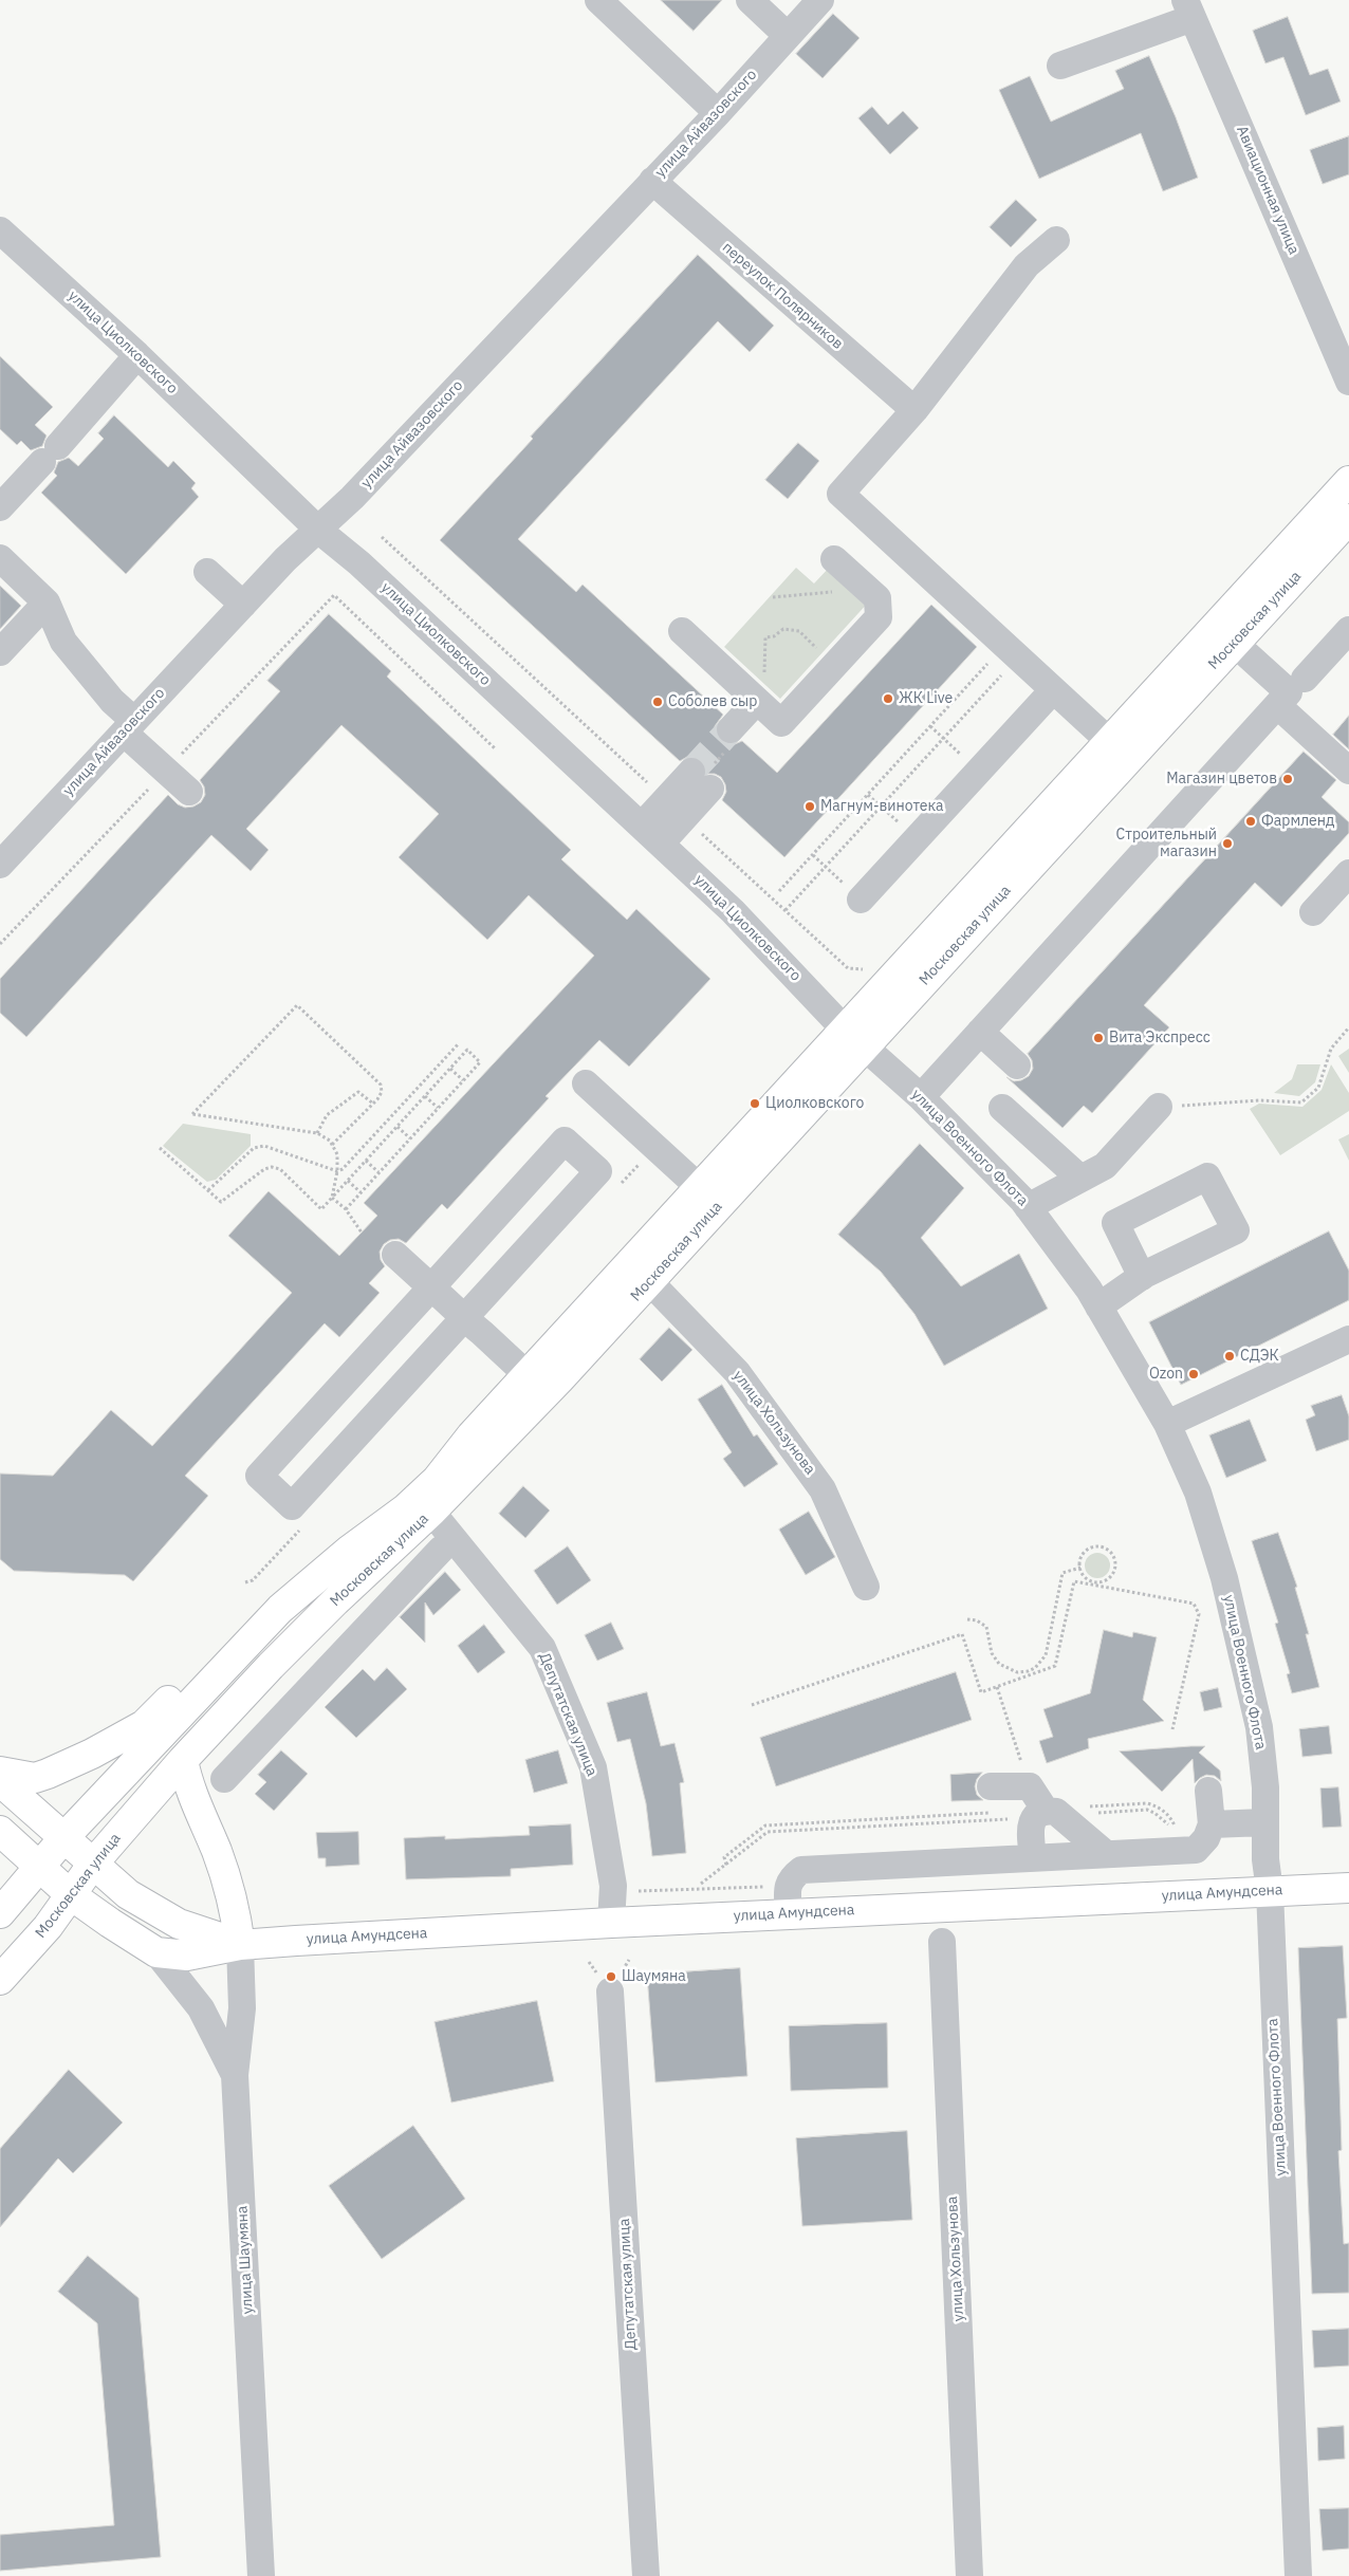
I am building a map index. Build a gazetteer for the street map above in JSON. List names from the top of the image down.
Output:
{
  "streets": {
    "main road": ["Московская улица", "улица Амундсена"],
    "street": [
      "улица Айвазовского",
      "Авиационная улица",
      "переулок Полярников",
      "улица Циолковского",
      "улица Военного Флота",
      "улица Хользунова",
      "Депутатская улица",
      "улица Шаумяна"
    ]
  },
  "crossings": [
    ["улица Айвазовского", "переулок Полярников"],
    ["улица Айвазовского", "улица Циолковского"],
    ["улица Циолковского", "Московская улица"],
    ["улица Циолковского", "улица Военного Флота"],
    ["Московская улица", "улица Военного Флота"],
    ["Московская улица", "улица Хользунова"],
    ["Московская улица", "Депутатская улица"],
    ["улица Военного Флота", "улица Амундсена"],
    ["Депутатская улица", "улица Амундсена"],
    ["улица Амундсена", "улица Шаумяна"]
  ],
  "places": [
    "ЖК Live",
    "Соболев сыр",
    "Магазин цветов",
    "Магнум-винотека",
    "Фармленд",
    "Строительный магазин",
    "Вита Экспресс",
    "Циолковского",
    "СДЭК",
    "Ozon",
    "Шаумяна"
  ]
}
